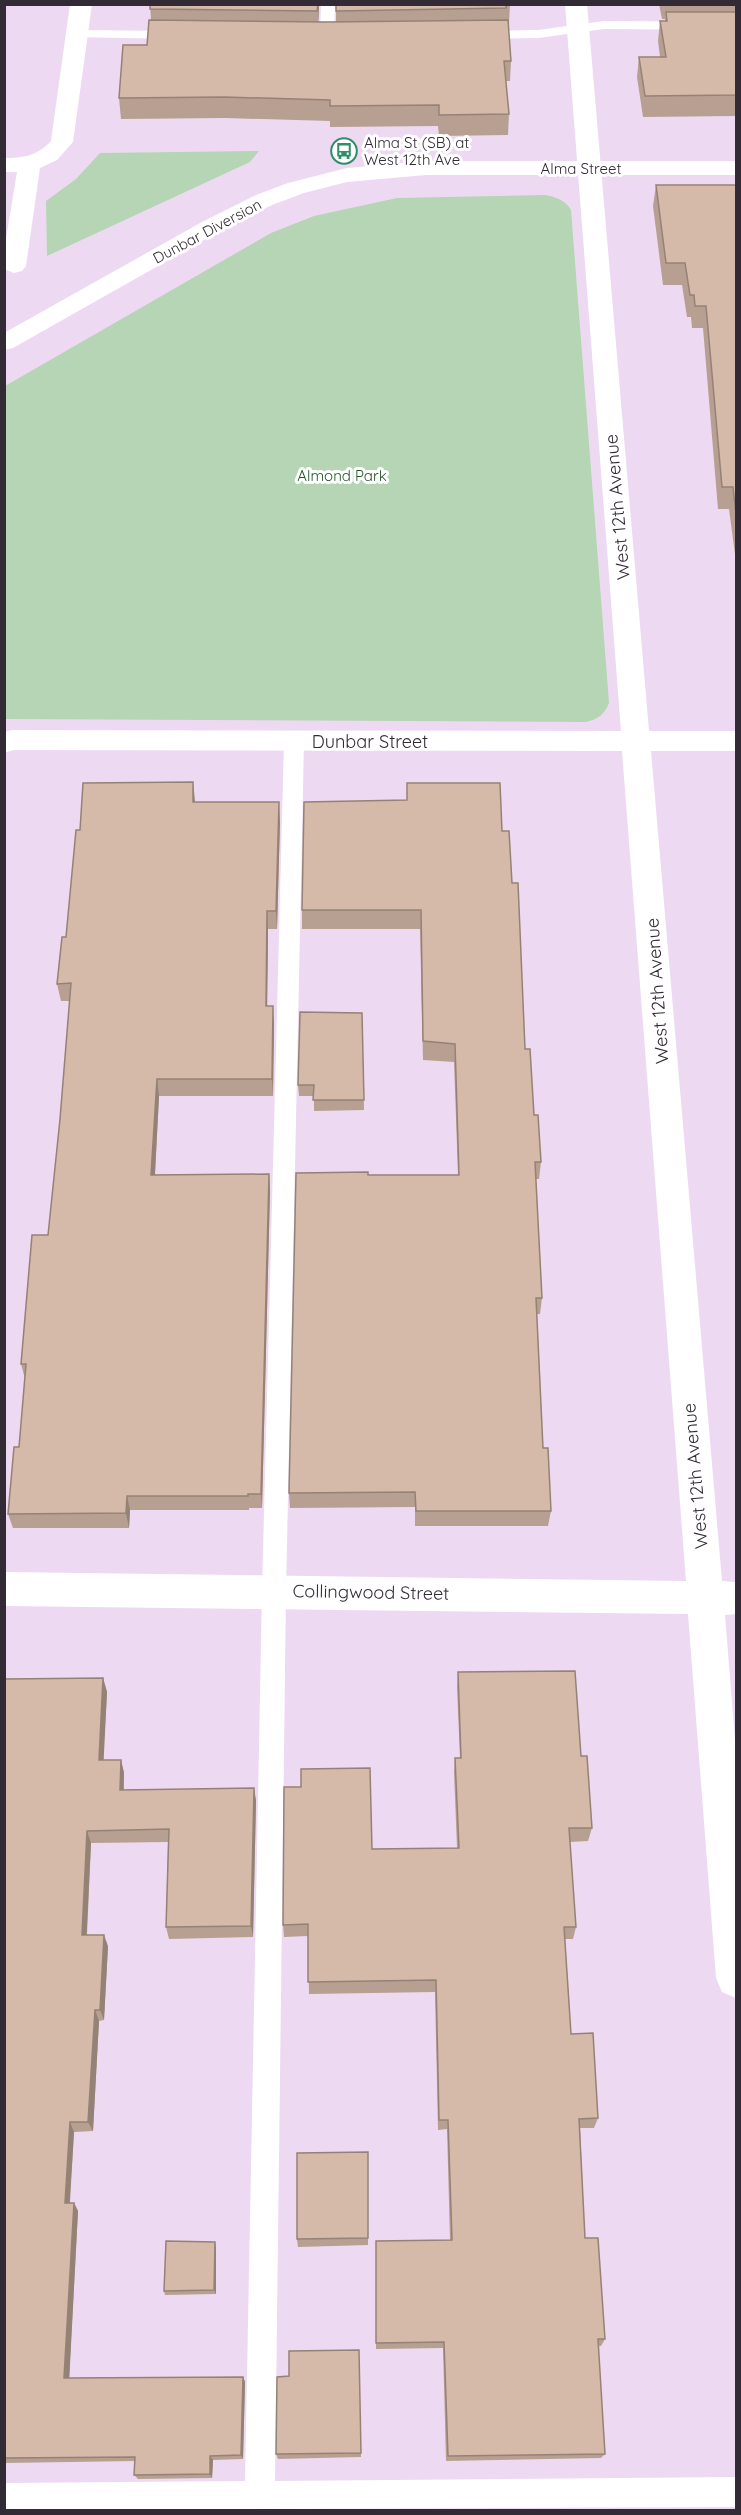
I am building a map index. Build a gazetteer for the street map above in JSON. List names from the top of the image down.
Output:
{
  "streets": {
    "street": [
      "Alma Street",
      "Dunbar Diversion",
      "West 12th Avenue",
      "Dunbar Street",
      "Collingwood Street"
    ]
  },
  "crossings": [
    ["Alma Street", "Dunbar Diversion"],
    ["Alma Street", "West 12th Avenue"],
    ["West 12th Avenue", "Dunbar Street"],
    ["West 12th Avenue", "Collingwood Street"]
  ],
  "parks": ["Almond Park"],
  "places": {
    "bus stop": ["Alma St (SB) at West 12th Ave"]
  }
}
